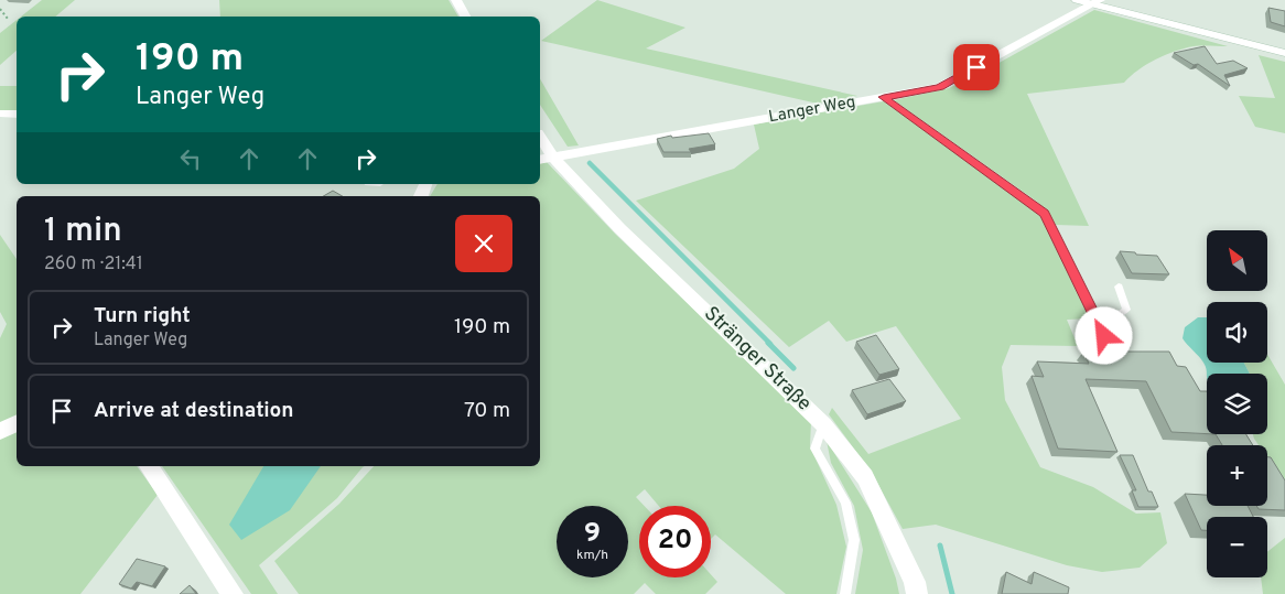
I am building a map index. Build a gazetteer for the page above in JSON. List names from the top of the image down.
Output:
{
  "streets": {
    "street": ["Langer Weg", "Stränger Straße"]
  },
  "crossings": [
    ["Langer Weg", "Stränger Straße"]
  ],
  "north": "top left",
  "page": {
    "turn": ["190 m", "Langer Weg"],
    "heading": ["1 min", "260 m · 21:41"],
    "map_buttons": ["+", "−"],
    "list": [
      {
        "name": "Turn right",
        "note": "Langer Weg",
        "value": "190 m"
      },
      {
        "name": "Arrive at destination",
        "value": "70 m"
      }
    ],
    "speed": "9 km/h",
    "limit": "20"
  }
}
